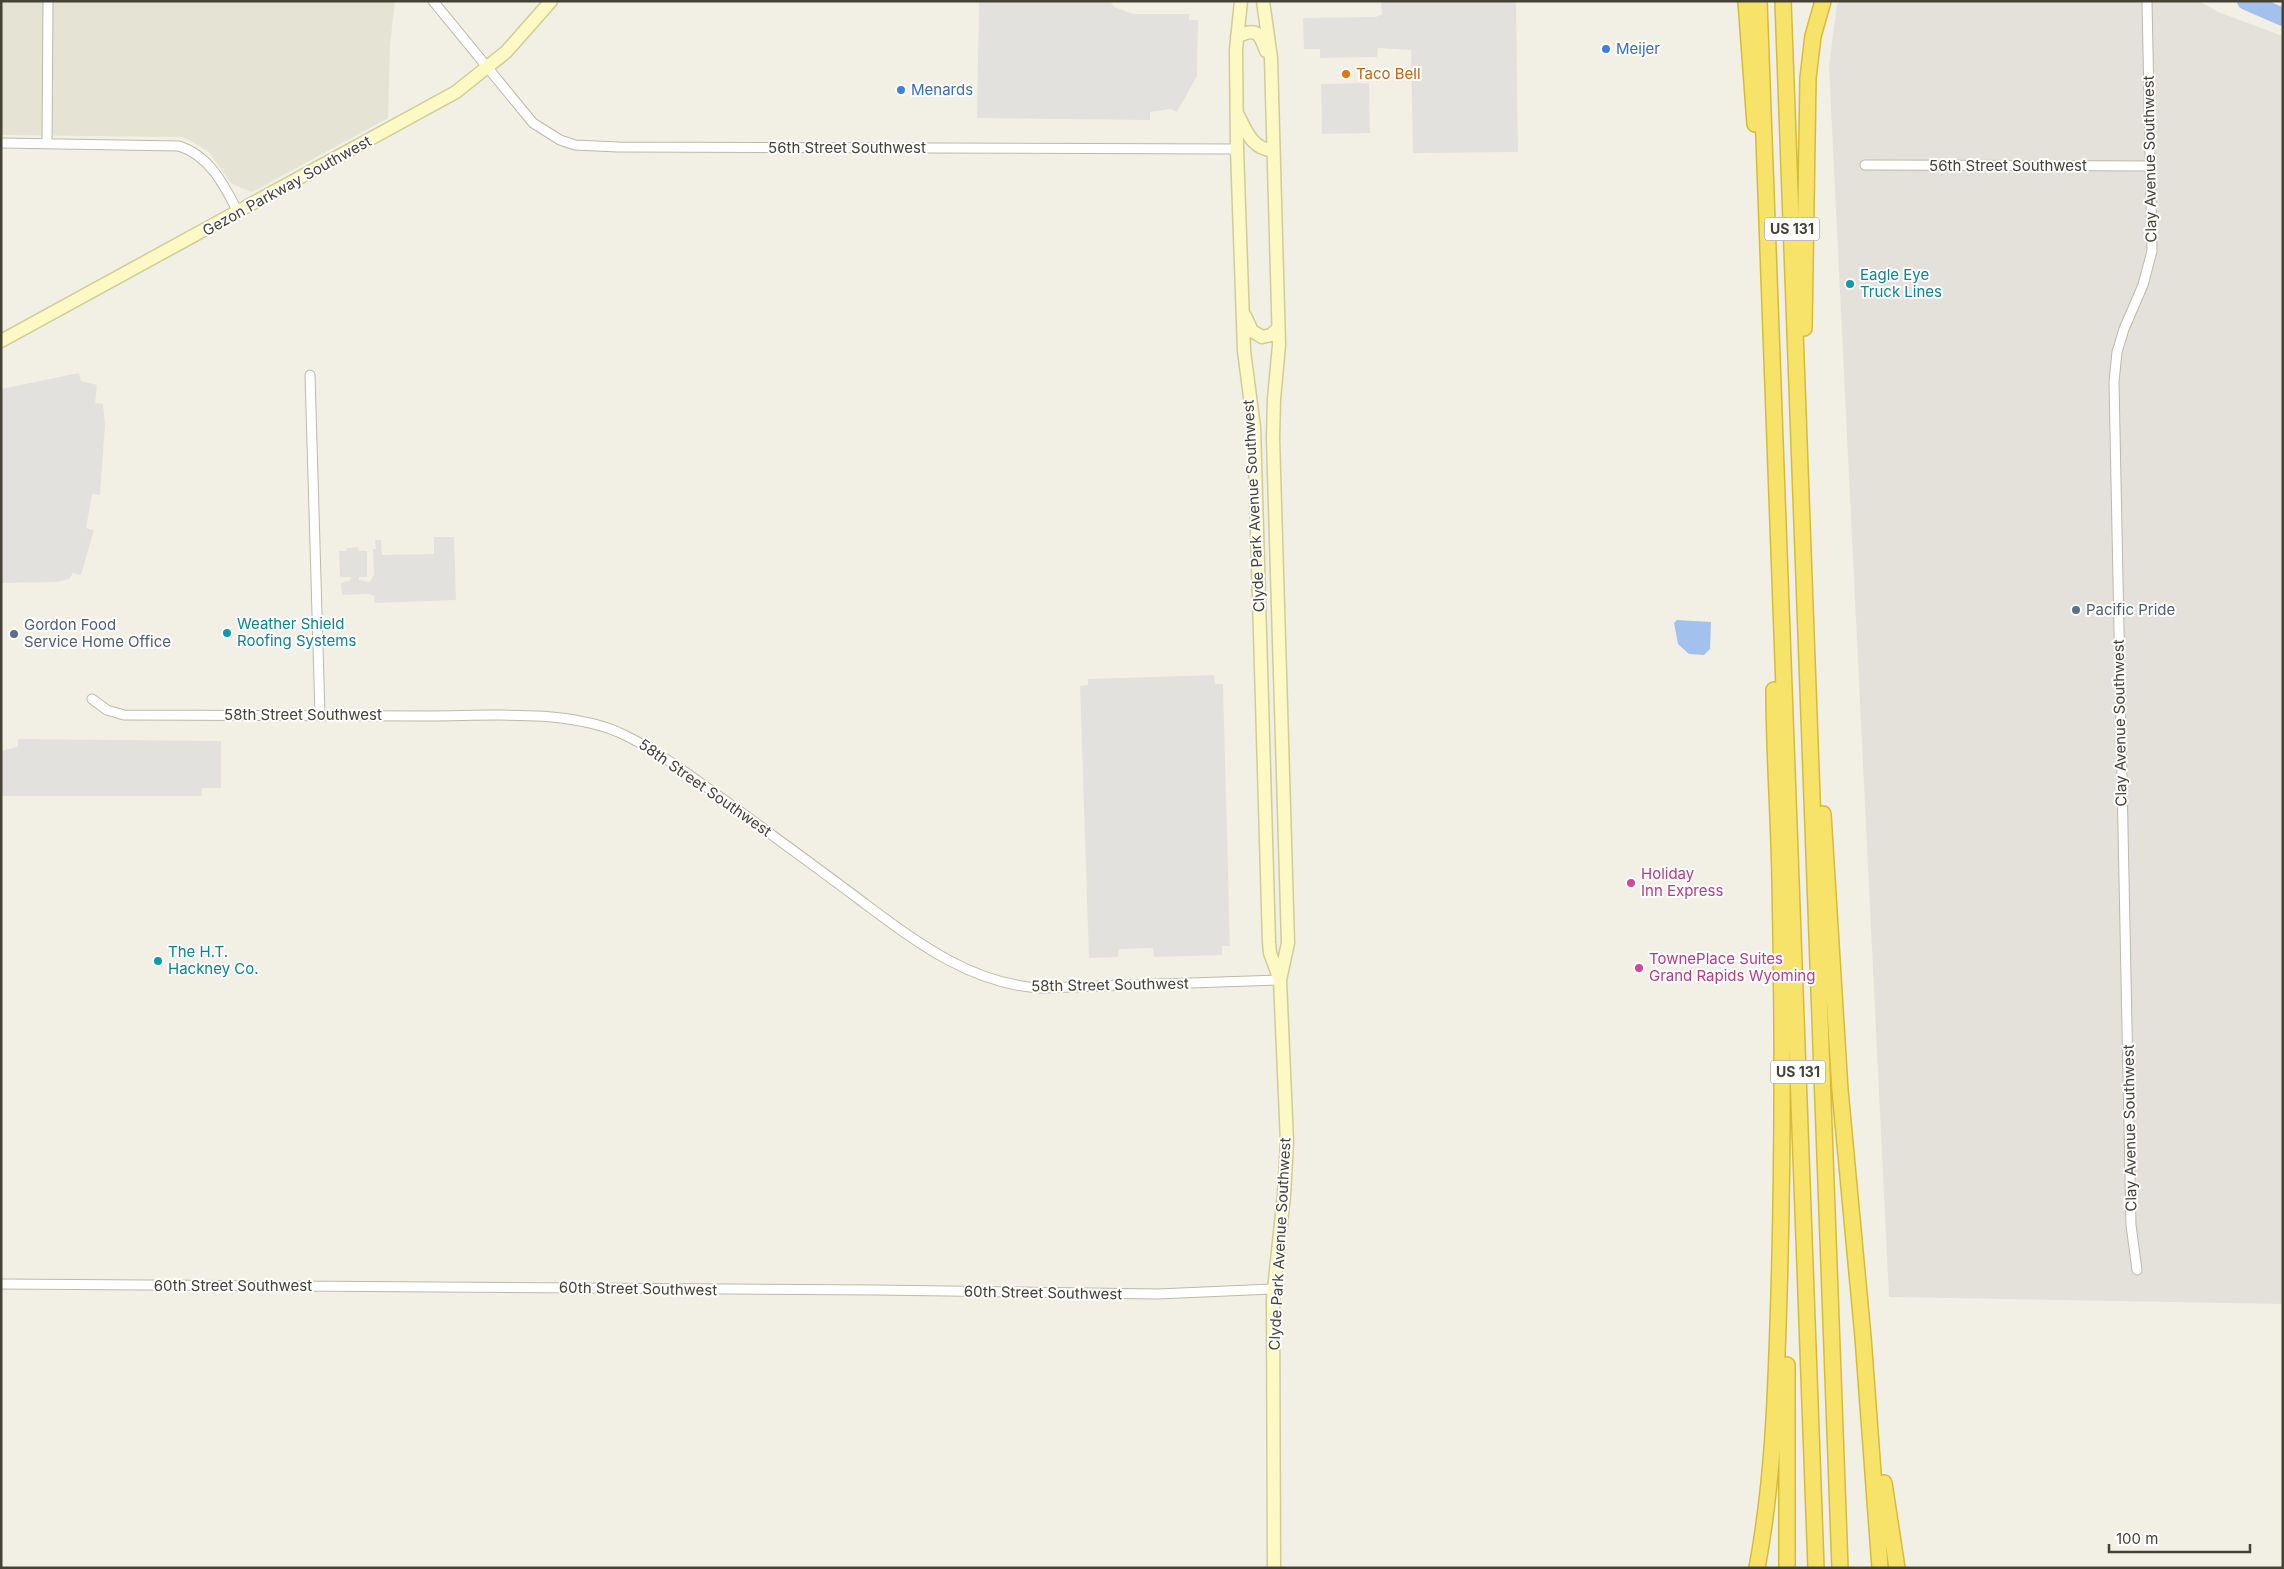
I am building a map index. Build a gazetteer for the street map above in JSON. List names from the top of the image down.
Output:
{
  "streets": {
    "highway": ["US 131"],
    "main road": ["Gezon Parkway Southwest", "Clyde Park Avenue Southwest"],
    "street": [
      "56th Street Southwest",
      "Clay Avenue Southwest",
      "58th Street Southwest",
      "60th Street Southwest"
    ]
  },
  "crossings": [
    ["56th Street Southwest", "Clay Avenue Southwest"],
    ["56th Street Southwest", "Gezon Parkway Southwest"],
    ["56th Street Southwest", "Clyde Park Avenue Southwest"],
    ["Clyde Park Avenue Southwest", "58th Street Southwest"],
    ["Clyde Park Avenue Southwest", "60th Street Southwest"]
  ],
  "places": [
    "Meijer",
    "Taco Bell",
    "Menards",
    "Eagle Eye Truck Lines",
    "Pacific Pride",
    "Weather Shield Roofing Systems",
    "Gordon Food Service Home Office",
    "Holiday Inn Express",
    "The H.T. Hackney Co.",
    "TownePlace Suites Grand Rapids Wyoming"
  ],
  "scale_bar": "100 m"
}
